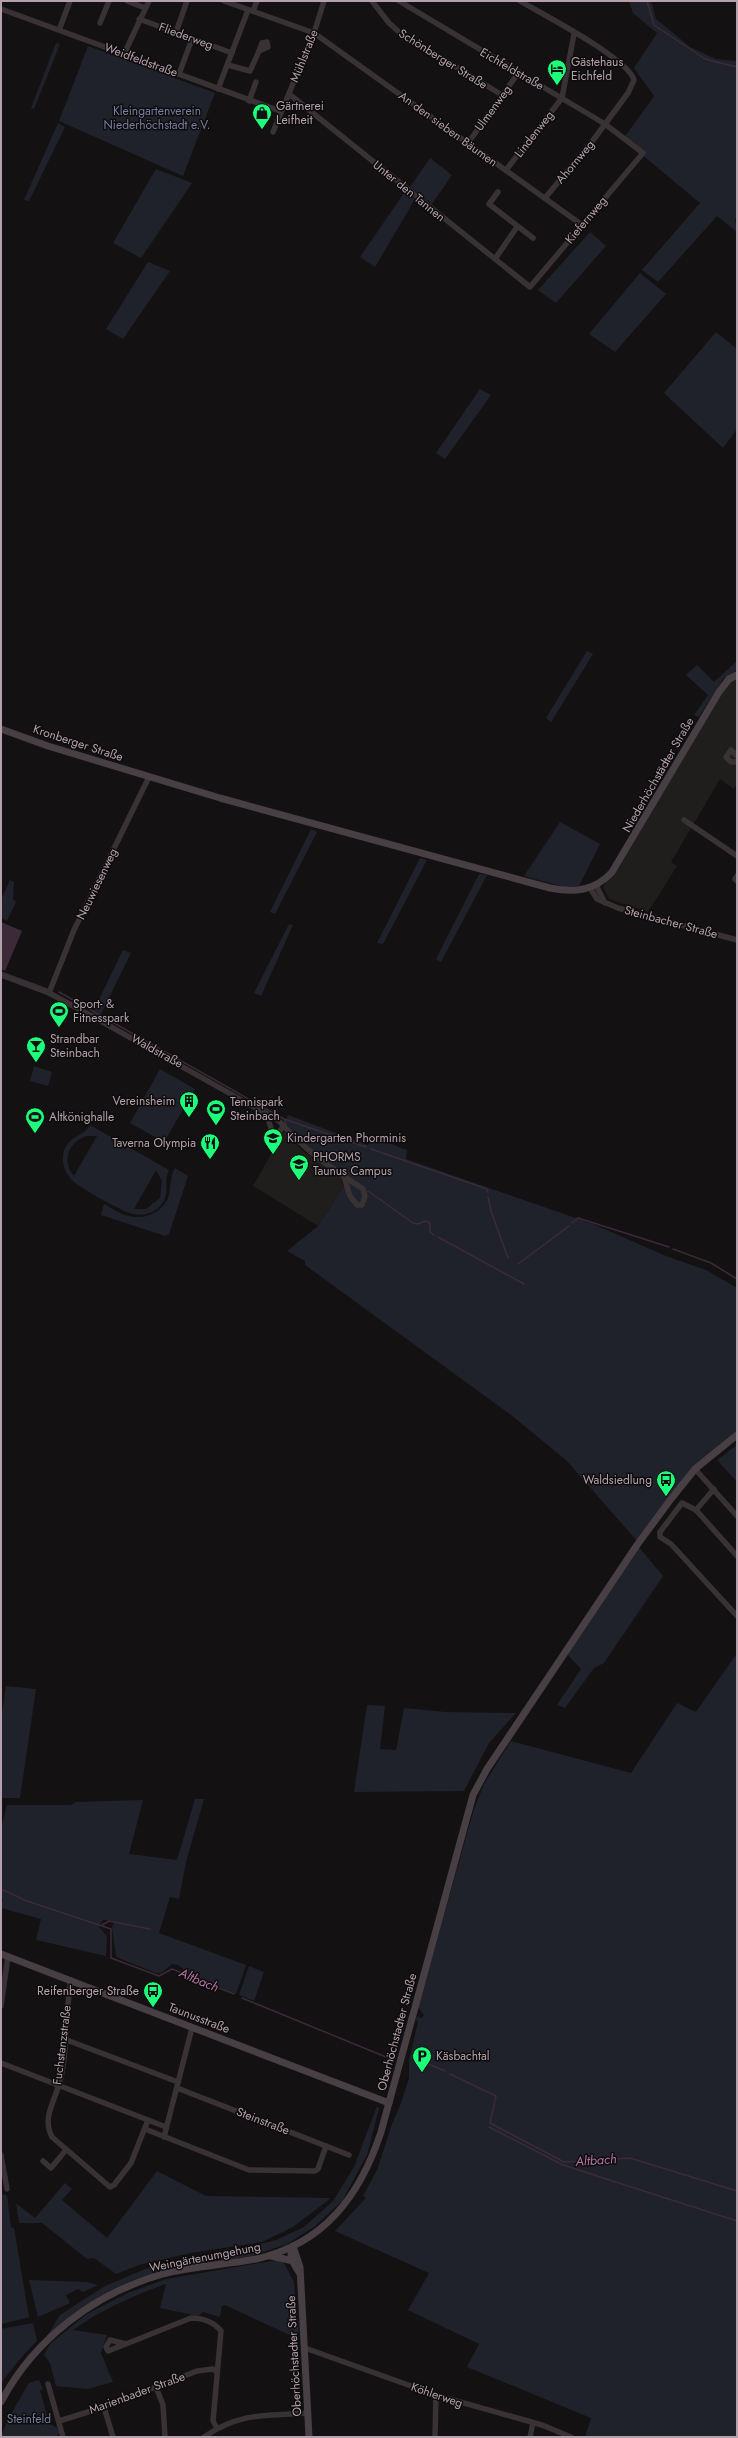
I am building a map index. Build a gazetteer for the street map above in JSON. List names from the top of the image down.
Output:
{
  "streets": {
    "street": [
      "Fliederweg",
      "Mühlstraße",
      "Schönberger Straße",
      "Weidfeldstraße",
      "Eichfeldstraße",
      "Ulmenweg",
      "An den sieben Bäumen",
      "Lindenweg",
      "Ahornweg",
      "Unter den Tannen",
      "Kiefernweg",
      "Kronberger Straße",
      "Niederhöchstädter Straße",
      "Neuwiesenweg",
      "Steinbacher Straße",
      "Waldstraße",
      "Taunusstraße",
      "Oberhöchstadter Straße",
      "Fuchstanzstraße",
      "Steinstraße",
      "Weingärtenumgehung",
      "Marienbader Straße",
      "Köhlerweg"
    ]
  },
  "crossings": [
    ["Mühlstraße", "Weidfeldstraße"],
    ["Mühlstraße", "An den sieben Bäumen"],
    ["Mühlstraße", "Unter den Tannen"],
    ["Schönberger Straße", "Ulmenweg"],
    ["Eichfeldstraße", "Ulmenweg"],
    ["Eichfeldstraße", "Lindenweg"],
    ["Eichfeldstraße", "Ahornweg"],
    ["Eichfeldstraße", "Kiefernweg"],
    ["Ulmenweg", "An den sieben Bäumen"],
    ["An den sieben Bäumen", "Lindenweg"],
    ["An den sieben Bäumen", "Ahornweg"],
    ["An den sieben Bäumen", "Kiefernweg"],
    ["Unter den Tannen", "Kiefernweg"],
    ["Kronberger Straße", "Niederhöchstädter Straße"],
    ["Kronberger Straße", "Neuwiesenweg"],
    ["Kronberger Straße", "Steinbacher Straße"],
    ["Niederhöchstädter Straße", "Steinbacher Straße"],
    ["Neuwiesenweg", "Waldstraße"],
    ["Taunusstraße", "Oberhöchstadter Straße"],
    ["Taunusstraße", "Fuchstanzstraße"],
    ["Oberhöchstadter Straße", "Weingärtenumgehung"],
    ["Oberhöchstadter Straße", "Köhlerweg"],
    ["Fuchstanzstraße", "Steinstraße"]
  ],
  "water": ["Altbach"],
  "parks": ["Kleingartenverein Niederhöchstadt e.V.", "Steinfeld"],
  "places": {
    "hotel": ["Gästehaus Eichfeld"],
    "shop": ["Gärtnerei Leifheit"],
    "sports": ["Sport- & Fitnesspark", "Tennispark Steinbach", "Altkönighalle"],
    "bar": ["Strandbar Steinbach"],
    "building": ["Vereinsheim"],
    "school or university": ["Kindergarten Phorminis", "PHORMS Taunus Campus"],
    "restaurant": ["Taverna Olympia"],
    "bus stop": ["Waldsiedlung", "Reifenberger Straße"],
    "parking": ["Käsbachtal"]
  }
}
